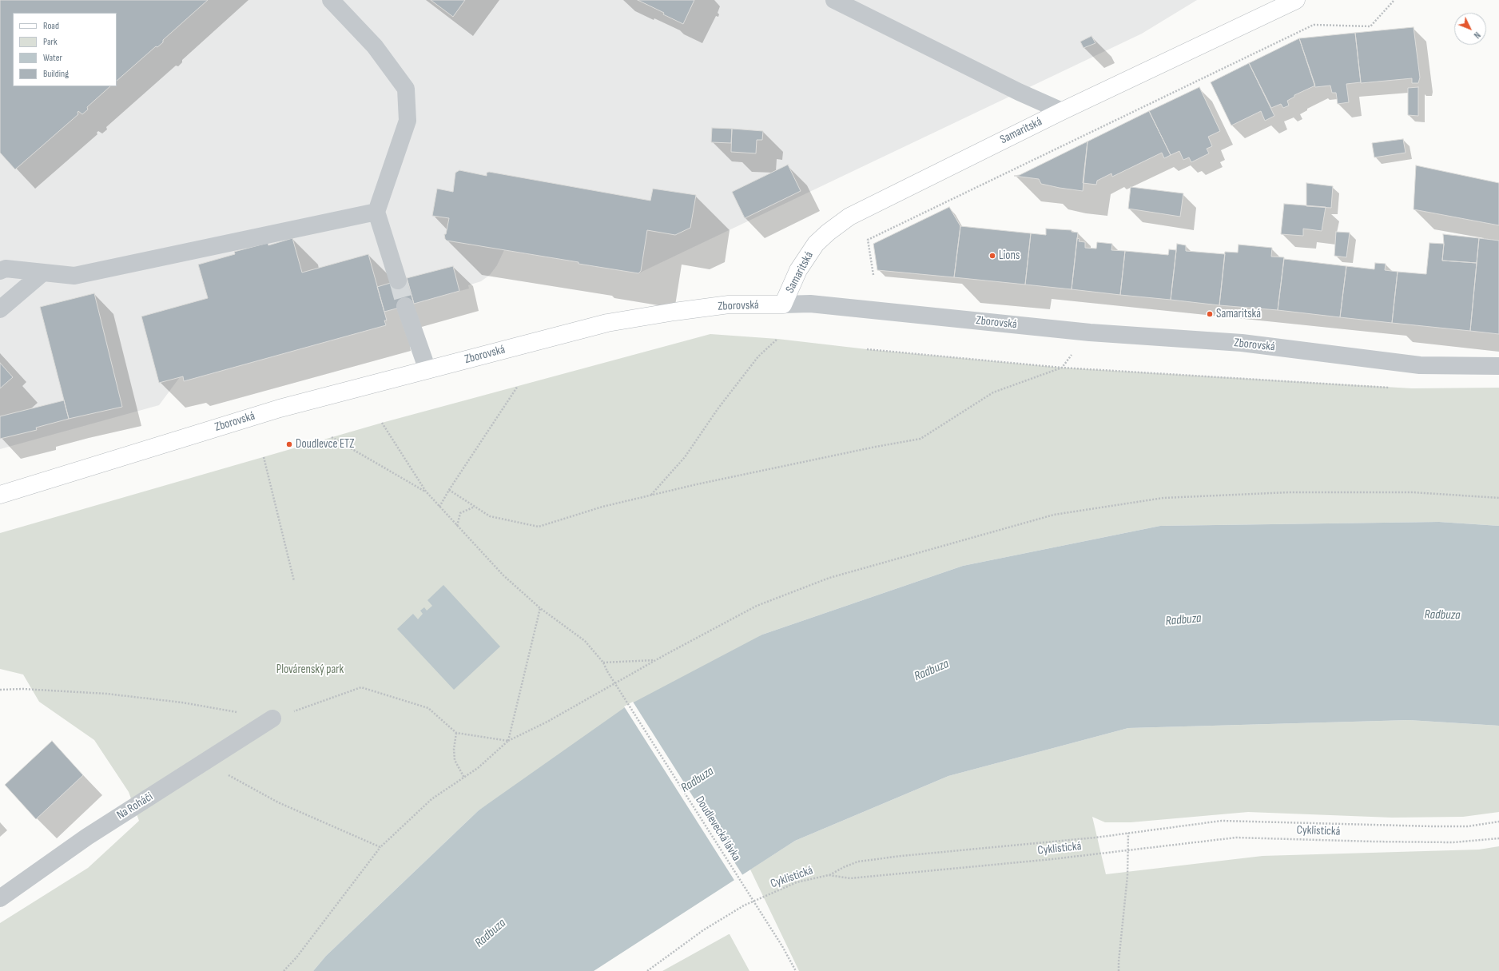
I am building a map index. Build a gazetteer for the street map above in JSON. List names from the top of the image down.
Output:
{
  "streets": {
    "main road": ["Samaritská", "Zborovská"],
    "street": ["Na Roháči"],
    "path": ["Doudlevecká lávka", "Cyklistická"]
  },
  "crossings": [
    ["Samaritská", "Zborovská"]
  ],
  "water": ["Radbuza"],
  "parks": ["Plovárenský park"],
  "places": ["Lions", "Samaritská", "Doudlevce ETZ"],
  "legend": [
    "Road",
    "Park",
    "Water",
    "Building"
  ],
  "north": "bottom right"
}
